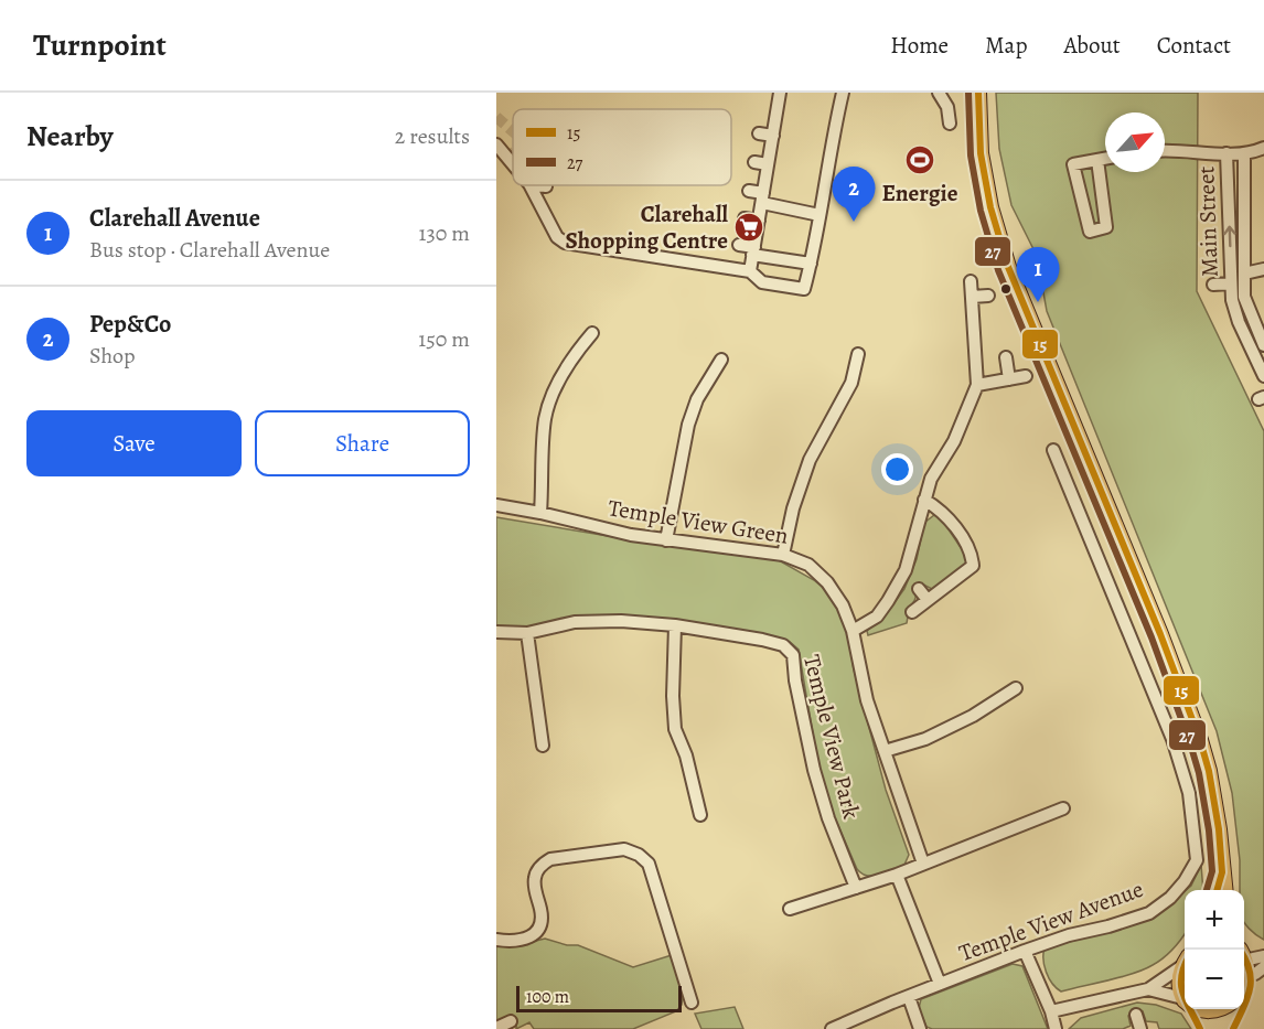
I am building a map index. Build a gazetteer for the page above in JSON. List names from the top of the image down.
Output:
{
  "streets": {
    "street": [
      "Main Street",
      "Temple View Green",
      "Temple View Park",
      "Temple View Avenue"
    ]
  },
  "places": {
    "sports": ["Energie"],
    "supermarket": ["Clarehall Shopping Centre"]
  },
  "lines": ["transit line 15", "transit line 27"],
  "legend": ["15", "27"],
  "scale_bar": "100 m",
  "north": "top right",
  "page": {
    "header": "Turnpoint",
    "nav": [
      "Home",
      "Map",
      "About",
      "Contact"
    ],
    "heading": ["Nearby", "2 results"],
    "pins": ["2", "1"],
    "list": [
      {
        "mark": "1",
        "name": "Clarehall Avenue",
        "note": "Bus stop · Clarehall Avenue",
        "value": "130 m"
      },
      {
        "mark": "2",
        "name": "Pep&Co",
        "note": "Shop",
        "value": "150 m"
      }
    ],
    "buttons": ["Save", "Share"],
    "map_buttons": ["+", "−"],
    "scale": "100 m"
  }
}
